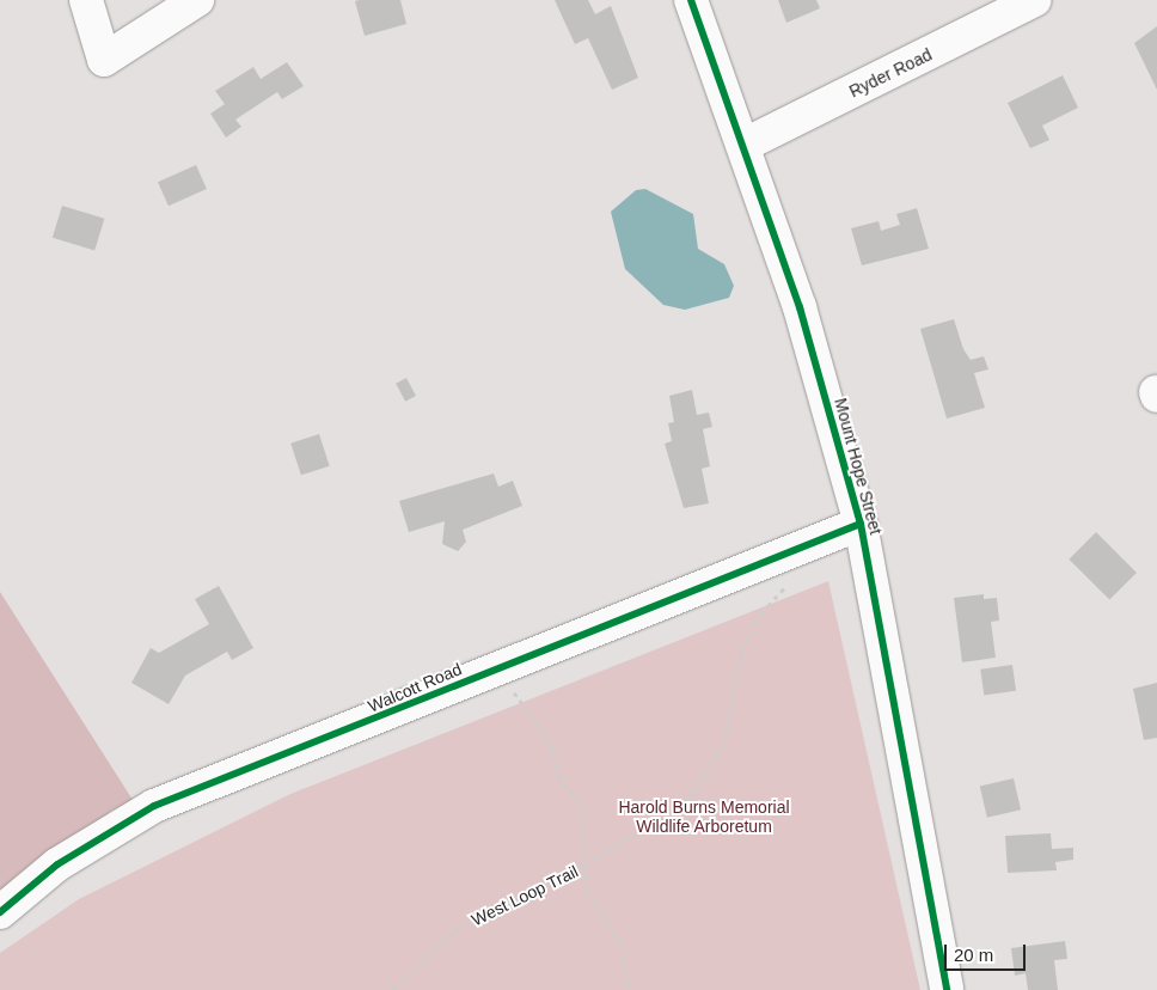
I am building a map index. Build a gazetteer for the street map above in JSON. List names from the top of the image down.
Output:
{
  "streets": {
    "street": ["Ryder Road", "Mount Hope Street", "Walcott Road"],
    "path": ["West Loop Trail"]
  },
  "crossings": [
    ["Ryder Road", "Mount Hope Street"],
    ["Mount Hope Street", "Walcott Road"]
  ],
  "parks": ["Harold Burns Memorial Wildlife Arboretum"],
  "scale_bar": "20 m"
}
